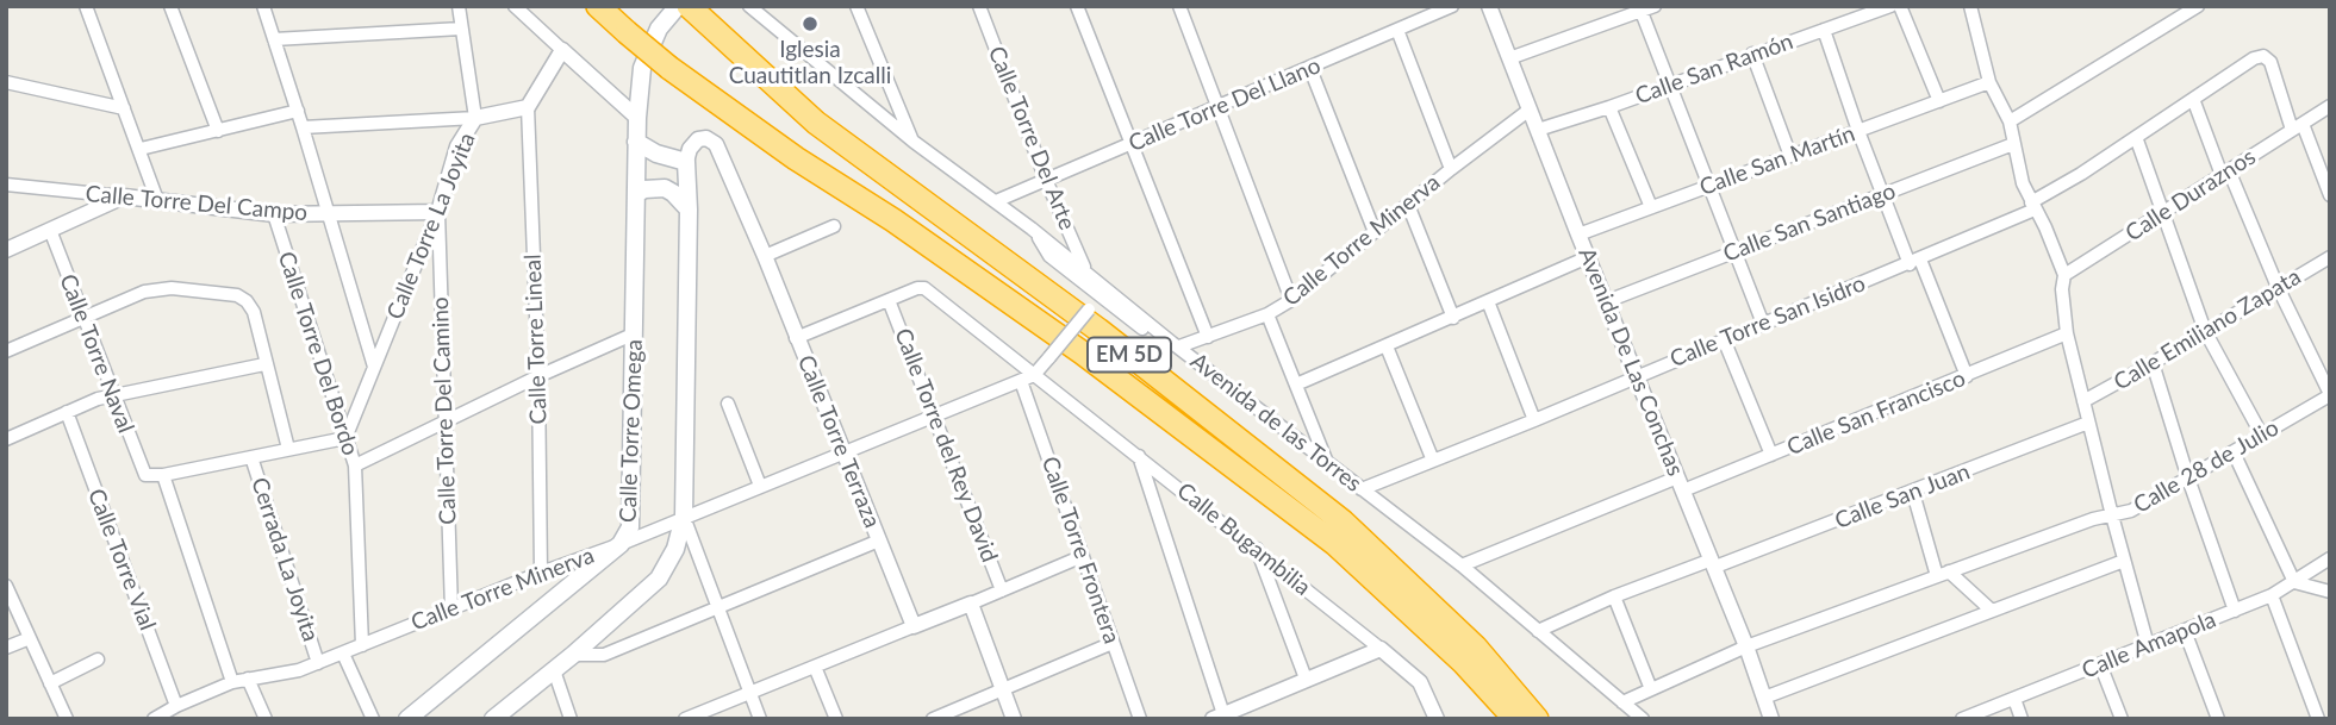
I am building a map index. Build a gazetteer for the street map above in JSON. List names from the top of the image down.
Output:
{
  "streets": {
    "highway": ["EM 5D"],
    "main road": ["Calle Torre Omega"],
    "street": [
      "Calle San Ramón",
      "Calle Torre Del Llano",
      "Calle Torre Del Arte",
      "Calle San Martín",
      "Calle Duraznos",
      "Calle Torre Del Campo",
      "Calle San Santiago",
      "Calle Torre La Joyita",
      "Calle Torre Minerva",
      "Calle Torre San Isidro",
      "Calle Emiliano Zapata",
      "Calle Torre Lineal",
      "Calle Torre Naval",
      "Calle Torre Del Bordo",
      "Avenida De Las Conchas",
      "Calle Torre Del Camino",
      "Calle San Francisco",
      "Avenida de las Torres",
      "Calle Torre Terraza",
      "Calle Torre del Rey David",
      "Calle 28 de Julio",
      "Calle San Juan",
      "Calle Bugambilia",
      "Calle Torre Frontera",
      "Calle Torre Vial",
      "Cerrada La Joyita",
      "Calle Amapola"
    ]
  },
  "crossings": [
    ["Calle San Ramón", "Avenida De Las Conchas"],
    ["Calle Torre Del Llano", "Calle Torre Del Arte"],
    ["Calle Torre Del Llano", "Avenida de las Torres"],
    ["Calle Torre Del Arte", "Avenida de las Torres"],
    ["Calle San Martín", "Avenida De Las Conchas"],
    ["Calle Duraznos", "Calle Torre San Isidro"],
    ["Calle Torre Del Campo", "Calle Torre La Joyita"],
    ["Calle Torre Del Campo", "Calle Torre Del Bordo"],
    ["Calle Torre Del Campo", "Calle Torre Del Camino"],
    ["Calle San Santiago", "Avenida De Las Conchas"],
    ["Calle Torre La Joyita", "Calle Torre Del Bordo"],
    ["Calle Torre La Joyita", "Calle Torre Del Camino"],
    ["Calle Torre Minerva", "Calle Torre Lineal"],
    ["Calle Torre Minerva", "Calle Torre Del Bordo"],
    ["Calle Torre Minerva", "Avenida De Las Conchas"],
    ["Calle Torre Minerva", "Calle Torre Del Camino"],
    ["Calle Torre Minerva", "Avenida de las Torres"],
    ["Calle Torre Minerva", "Calle Torre Omega"],
    ["Calle Torre Minerva", "Calle Torre Terraza"],
    ["Calle Torre Minerva", "Calle Torre del Rey David"],
    ["Calle Torre Minerva", "Calle Bugambilia"],
    ["Calle Torre Minerva", "Calle Torre Frontera"],
    ["Calle Torre Minerva", "Calle Torre Vial"],
    ["Calle Torre Minerva", "Cerrada La Joyita"],
    ["Calle Torre San Isidro", "Avenida De Las Conchas"],
    ["Calle Torre San Isidro", "Avenida de las Torres"],
    ["EM 5D", "Calle Torre Omega"],
    ["Avenida De Las Conchas", "Calle San Francisco"],
    ["Avenida De Las Conchas", "Calle 28 de Julio"],
    ["Avenida De Las Conchas", "Calle San Juan"],
    ["Calle San Francisco", "Avenida de las Torres"],
    ["Avenida de las Torres", "Calle 28 de Julio"],
    ["Avenida de las Torres", "Calle San Juan"],
    ["Calle Torre del Rey David", "Calle Bugambilia"],
    ["Calle Bugambilia", "Calle Torre Frontera"]
  ],
  "places": ["Iglesia Cuautitlan Izcalli"]
}
